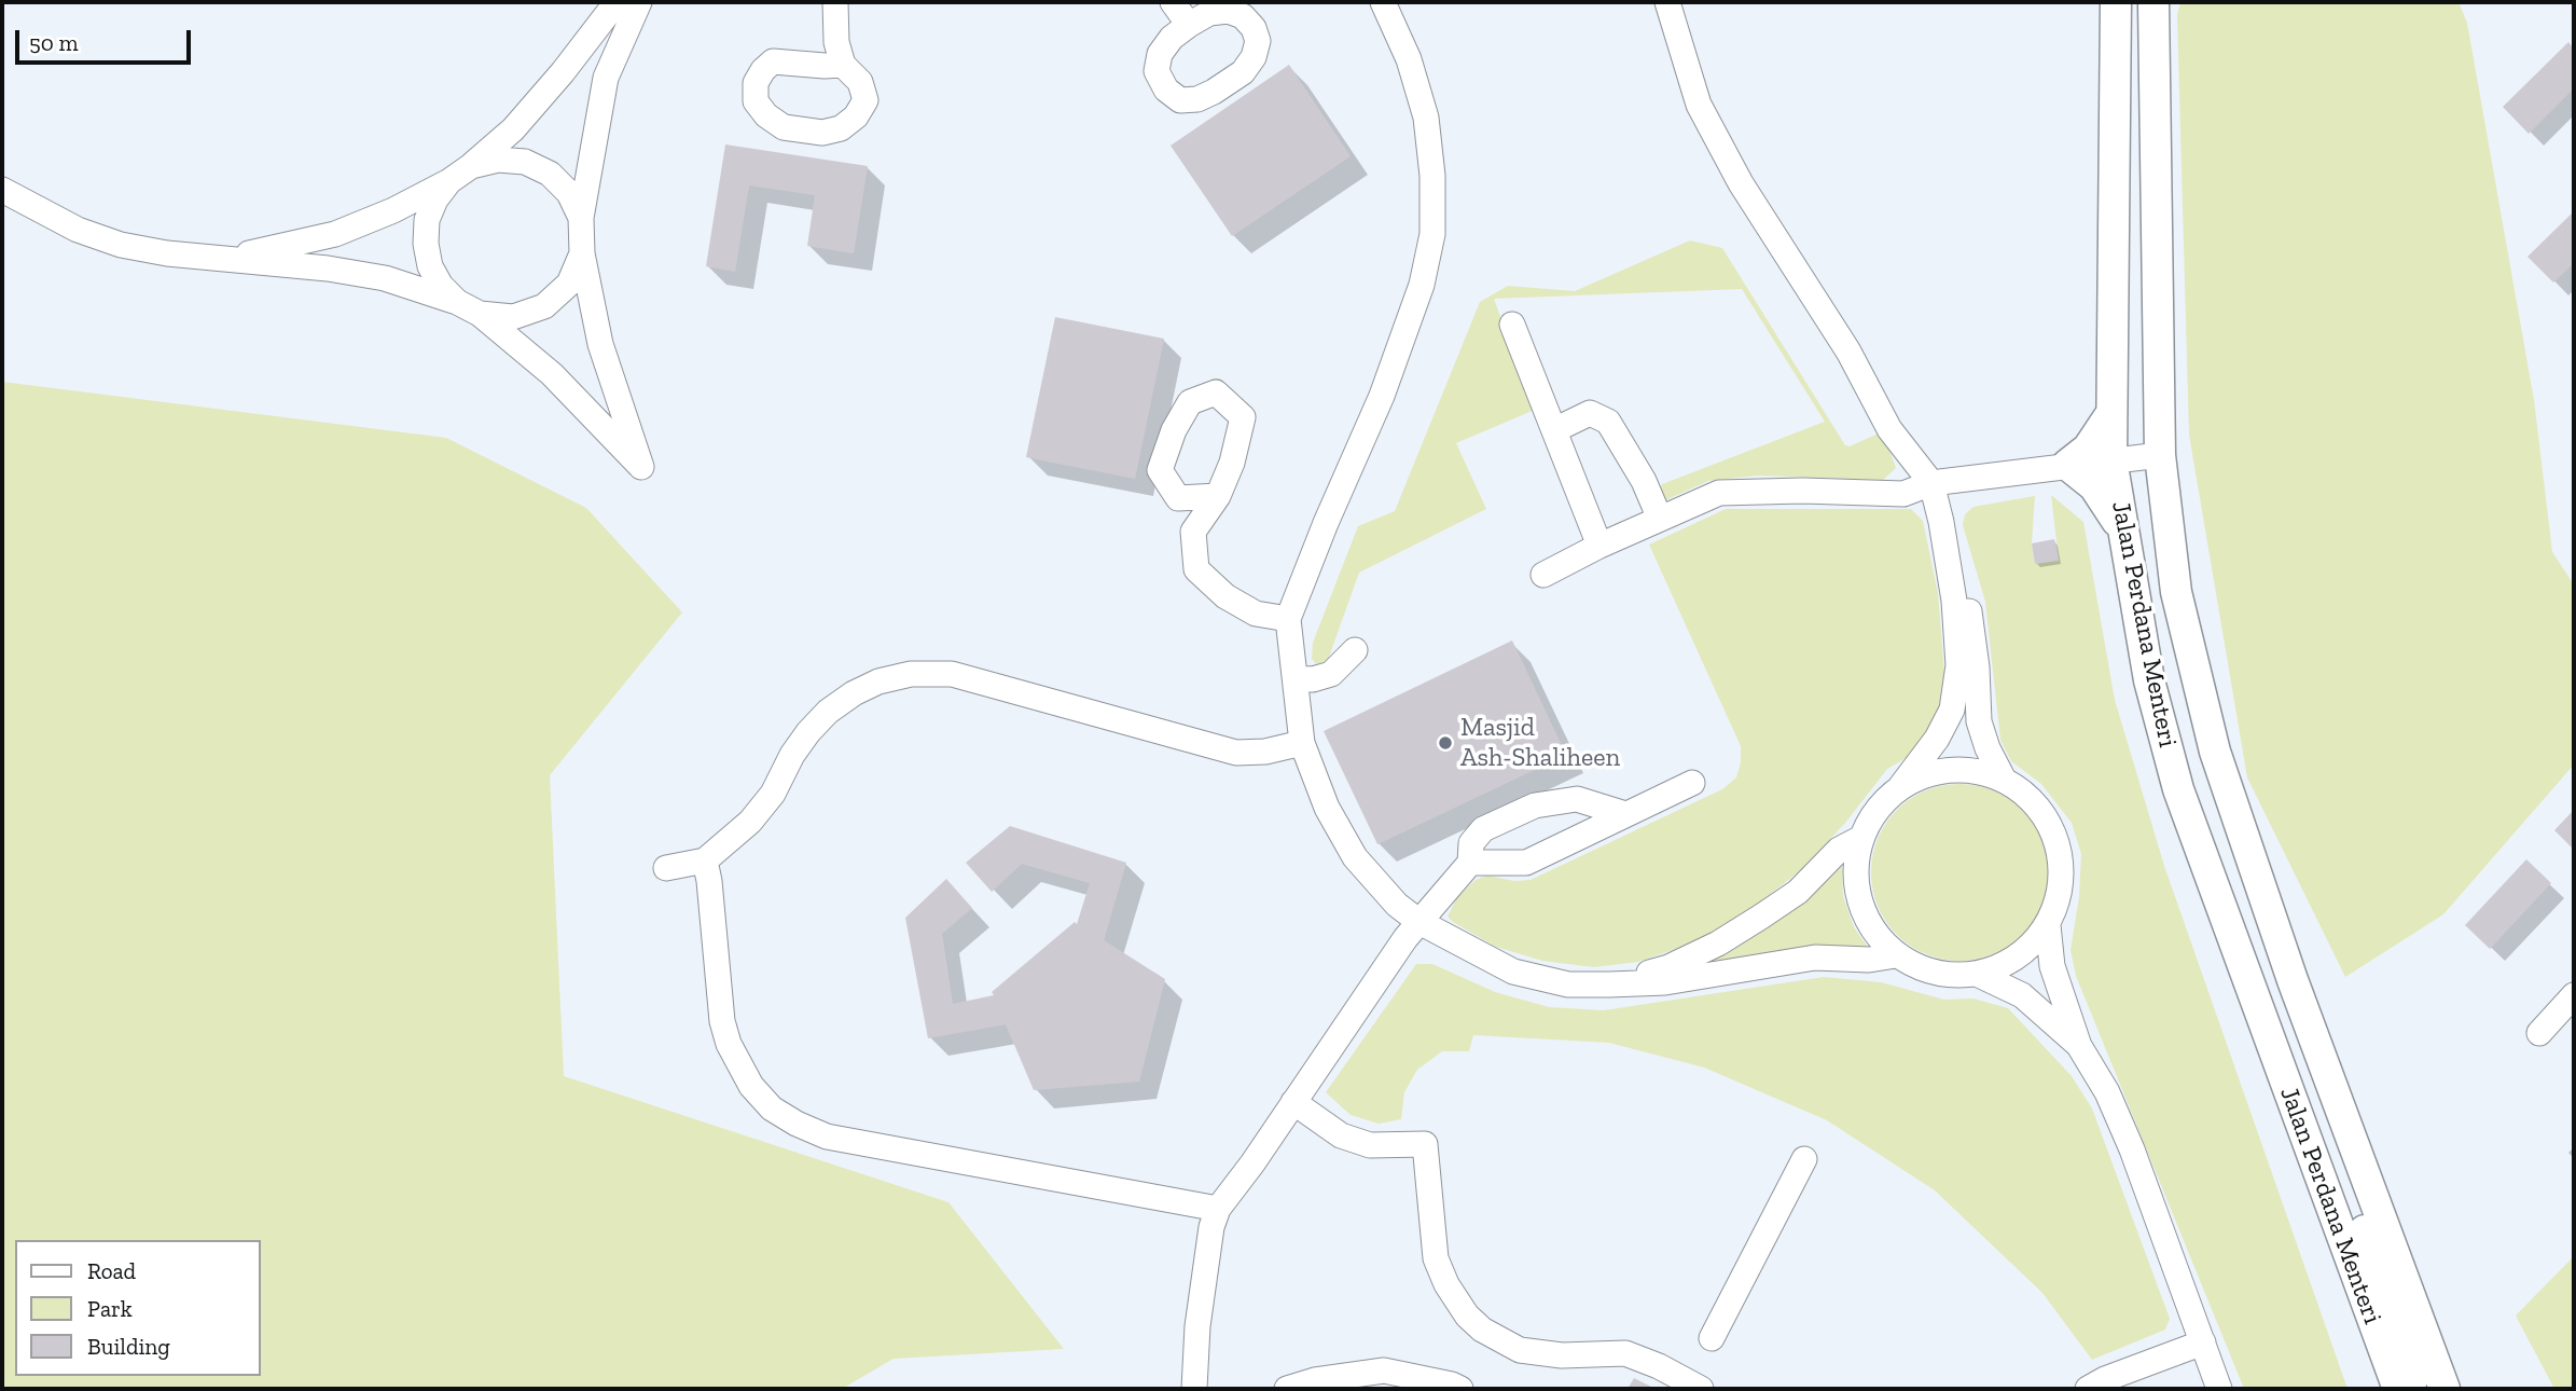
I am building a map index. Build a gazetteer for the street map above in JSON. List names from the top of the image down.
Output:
{
  "streets": {
    "main road": ["Jalan Perdana Menteri"]
  },
  "places": ["Masjid Ash-Shaliheen"],
  "legend": ["Road", "Park", "Building"],
  "scale_bar": "50 m"
}
